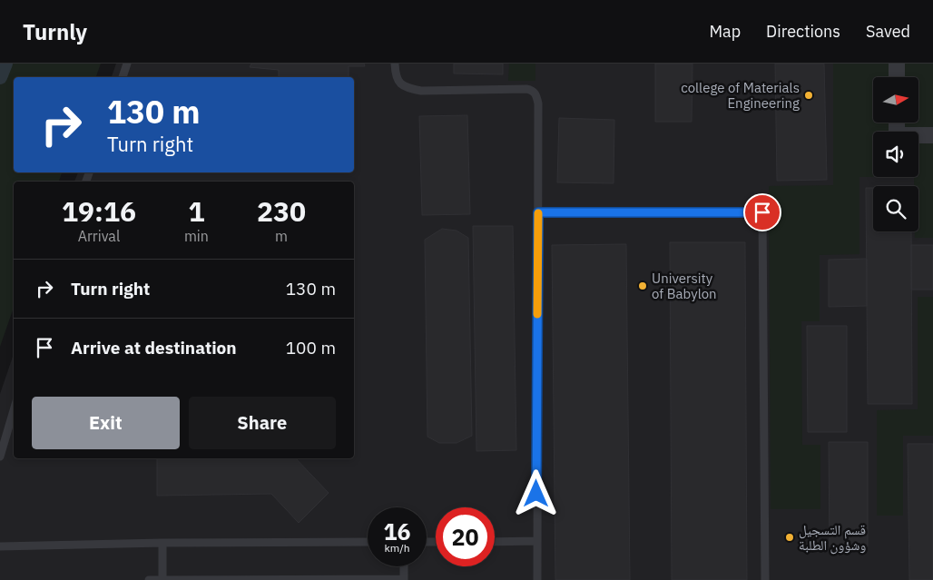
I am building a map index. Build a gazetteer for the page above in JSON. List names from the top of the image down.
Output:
{
  "places": ["college of Materials Engineering", "University of Babylon", "قسم التسجيل وشؤون الطلبة"],
  "north": "right",
  "page": {
    "header": "Turnly",
    "nav": ["Map", "Directions", "Saved"],
    "turn": ["130 m", "Turn right"],
    "eta": [
      "19:16",
      "Arrival",
      "1",
      "min",
      "230",
      "m"
    ],
    "list": [
      {
        "name": "Turn right",
        "value": "130 m"
      },
      {
        "name": "Arrive at destination",
        "value": "100 m"
      }
    ],
    "buttons": ["Exit", "Share"],
    "speed": "16 km/h",
    "limit": "20"
  }
}
